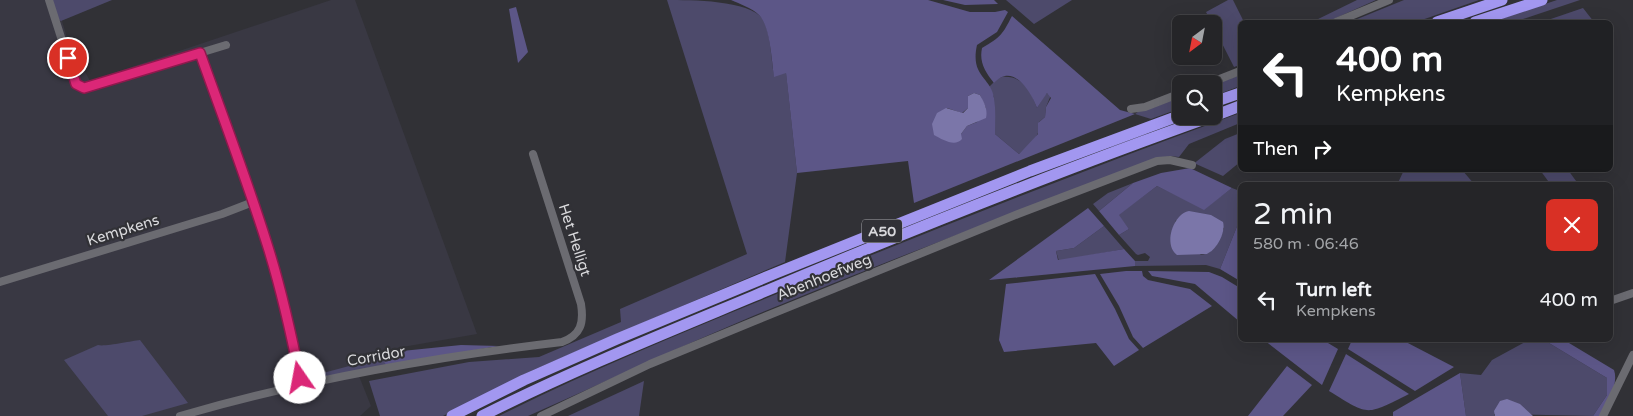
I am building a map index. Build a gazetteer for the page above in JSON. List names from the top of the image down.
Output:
{
  "streets": {
    "highway": ["A50"],
    "street": [
      "Kempkens",
      "Het Helligt",
      "Abenhoefweg",
      "Corridor"
    ]
  },
  "crossings": [
    ["Het Helligt", "Corridor"]
  ],
  "north": "bottom left",
  "page": {
    "turn": ["400 m", "Kempkens"],
    "then": "Then",
    "heading": ["2 min", "580 m · 06:46"],
    "list": [
      {
        "name": "Turn left",
        "note": "Kempkens",
        "value": "400 m"
      }
    ]
  }
}
